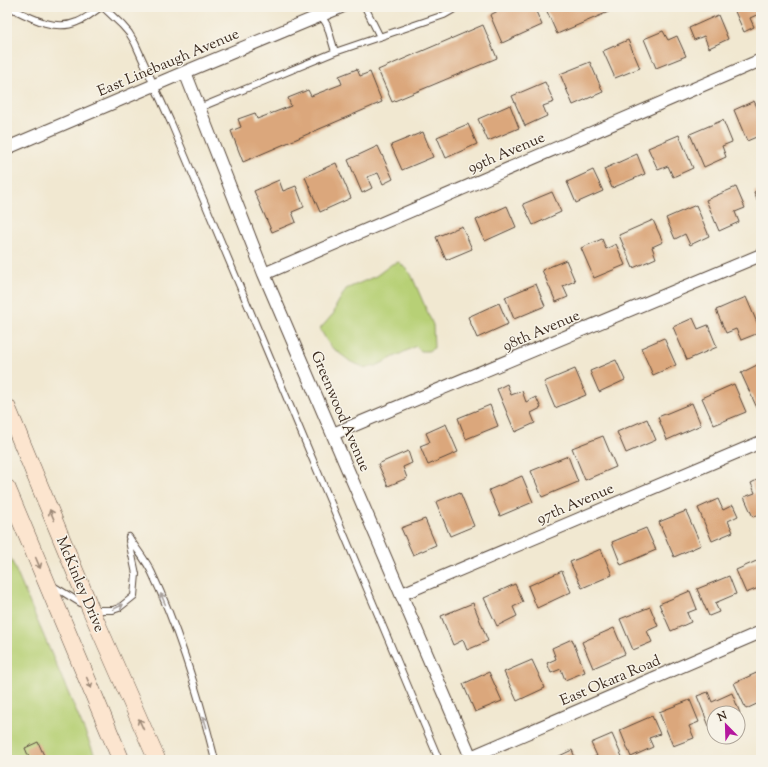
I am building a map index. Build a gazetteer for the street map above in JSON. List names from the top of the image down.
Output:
{
  "streets": {
    "main road": ["McKinley Drive"],
    "street": [
      "East Linebaugh Avenue",
      "99th Avenue",
      "98th Avenue",
      "Greenwood Avenue",
      "97th Avenue",
      "East Okara Road"
    ]
  },
  "crossings": [
    ["East Linebaugh Avenue", "Greenwood Avenue"],
    ["99th Avenue", "Greenwood Avenue"],
    ["98th Avenue", "Greenwood Avenue"],
    ["Greenwood Avenue", "97th Avenue"],
    ["Greenwood Avenue", "East Okara Road"]
  ],
  "north": "top left"
}
